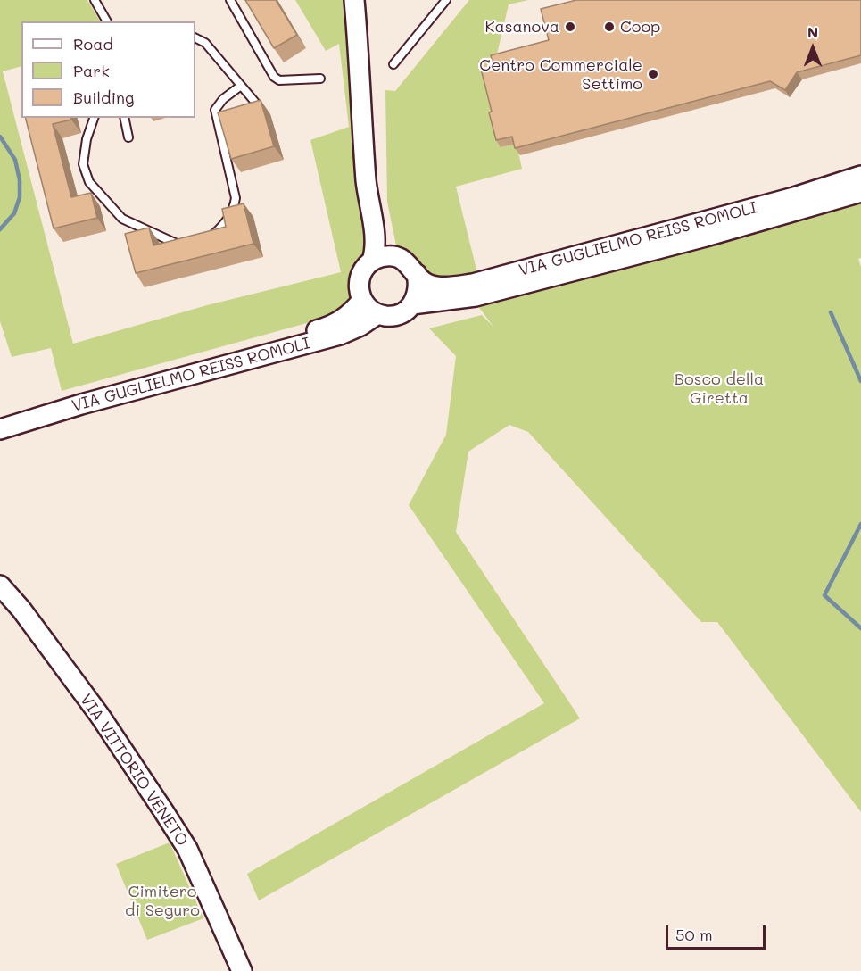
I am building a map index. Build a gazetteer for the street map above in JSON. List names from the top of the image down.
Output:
{
  "streets": {
    "street": ["VIA GUGLIELMO REISS ROMOLI", "VIA VITTORIO VENETO"]
  },
  "parks": ["Bosco della Giretta", "Cimitero di Seguro"],
  "places": ["Kasanova", "Coop", "Centro Commerciale Settimo"],
  "legend": ["Road", "Park", "Building"],
  "scale_bar": "50 m",
  "north": "top"
}
